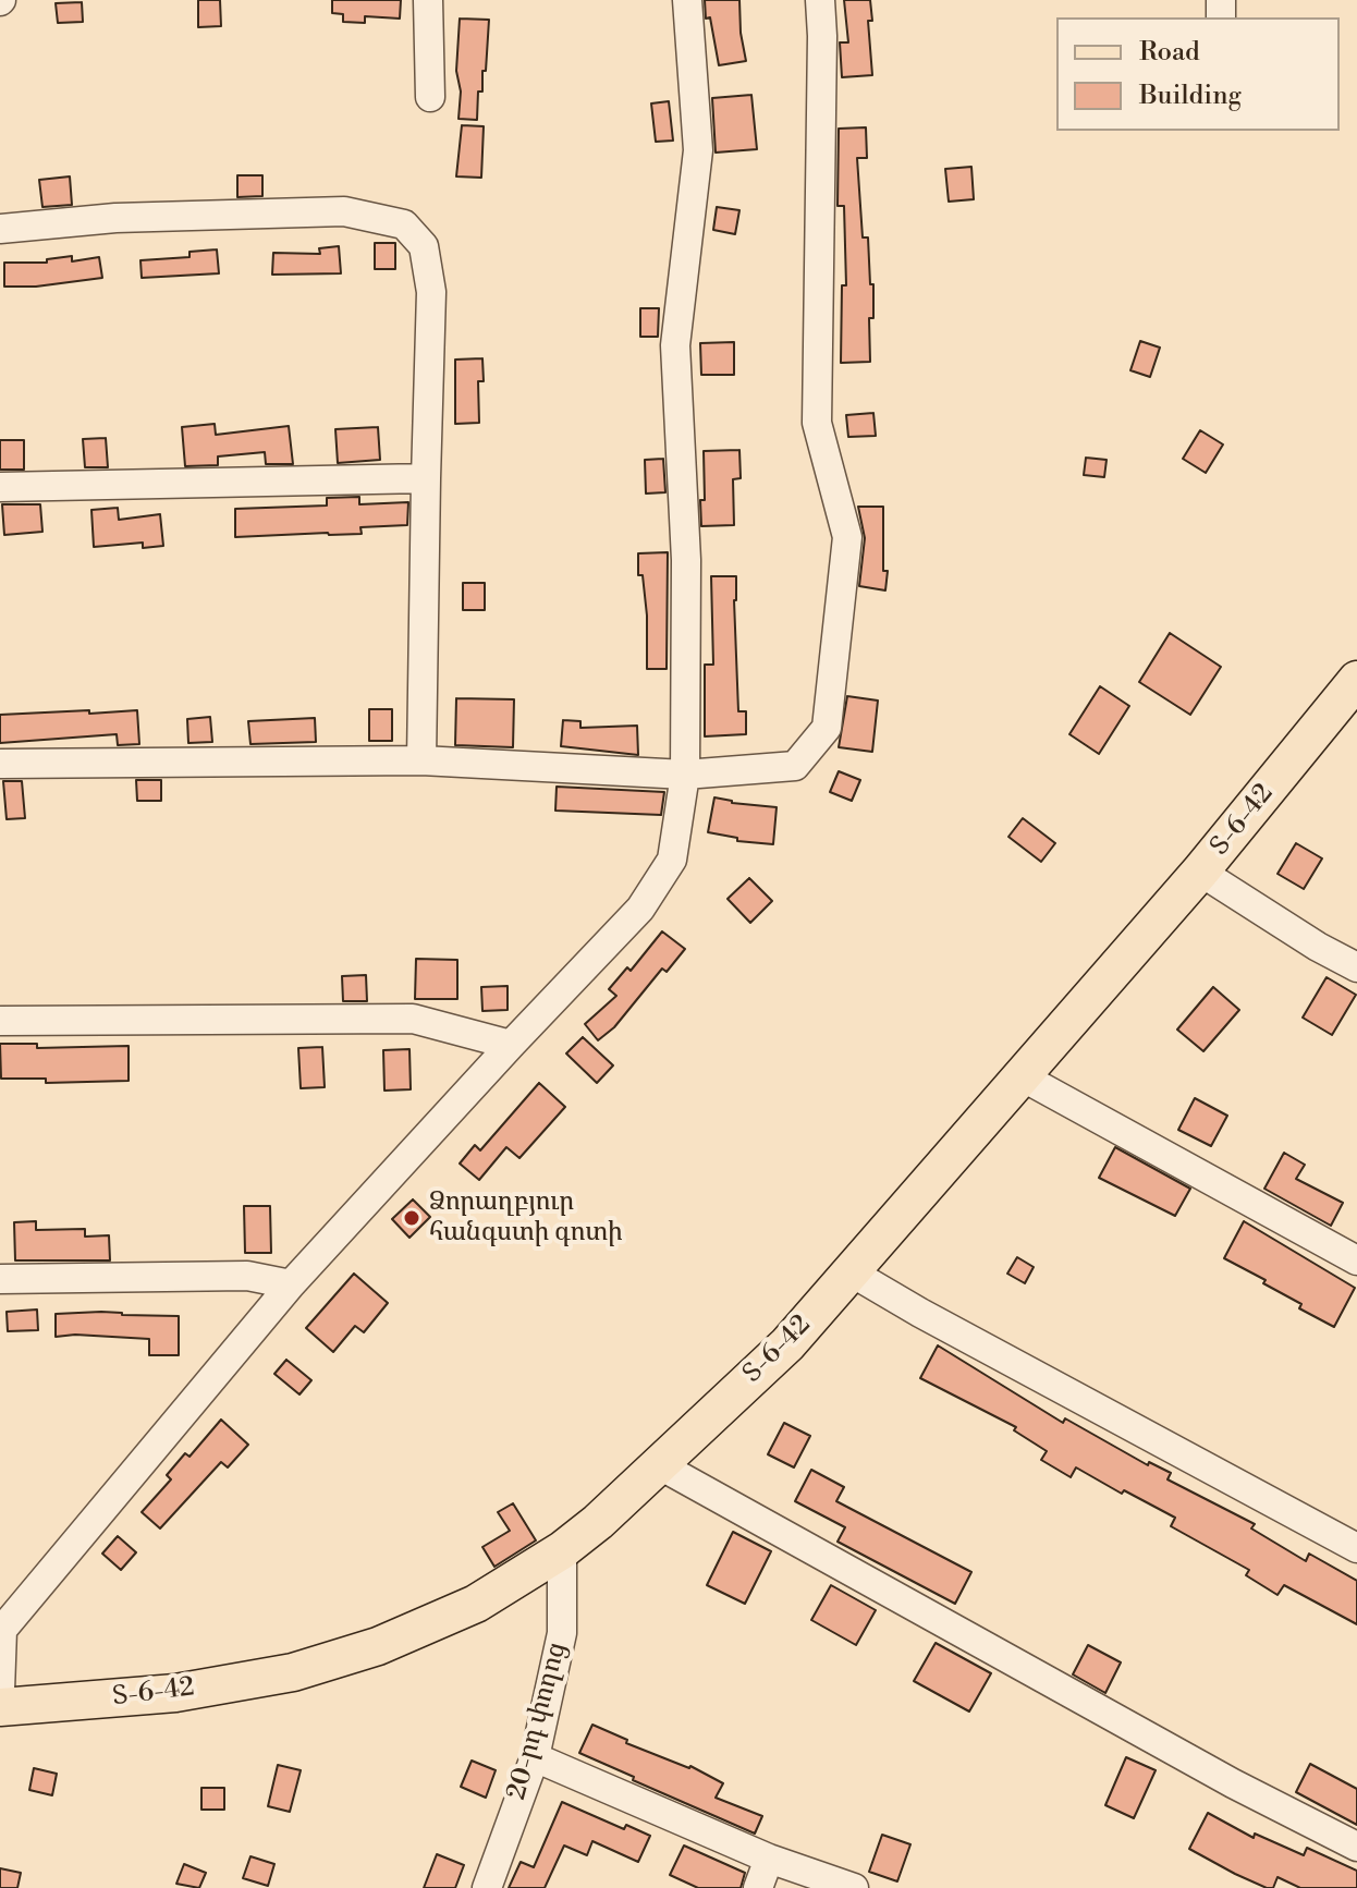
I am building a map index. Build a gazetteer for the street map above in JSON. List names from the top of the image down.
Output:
{
  "streets": {
    "main road": ["Տ-6-42"],
    "street": ["20-րդ փողոց"]
  },
  "crossings": [
    ["Տ-6-42", "20-րդ փողոց"]
  ],
  "places": ["Ձորաղբյուր հանգստի գոտի"],
  "legend": ["Road", "Building"]
}
